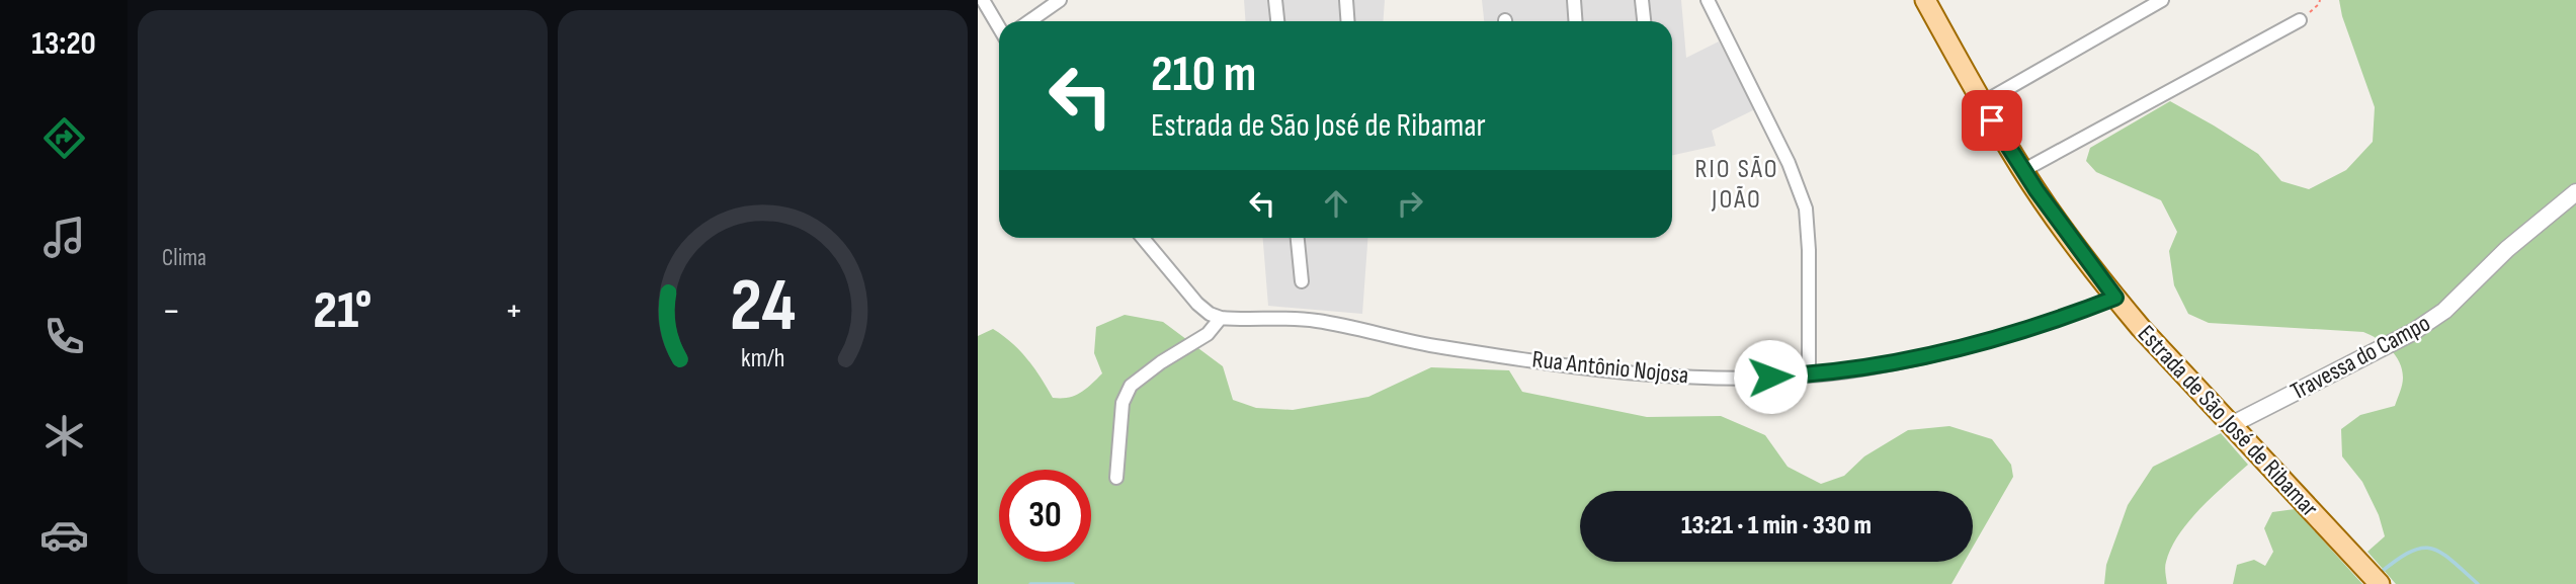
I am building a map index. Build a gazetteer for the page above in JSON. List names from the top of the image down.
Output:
{
  "streets": {
    "main road": ["Estrada de São José de Ribamar"],
    "street": ["Travessa do Campo", "Rua Antônio Nojosa"]
  },
  "crossings": [
    ["Travessa do Campo", "Estrada de São José de Ribamar"],
    ["Rua Antônio Nojosa", "Estrada de São José de Ribamar"]
  ],
  "districts": ["RIO SÃO JOÃO"],
  "page": {
    "tabs": "13:20",
    "tile": "Clima",
    "turn": ["210 m", "Estrada de São José de Ribamar"],
    "heat": ["−", "21°", "+"],
    "limit": "30",
    "trip": "13:21 · 1 min · 330 m",
    "gauge": ["24", "km/h"]
  }
}
